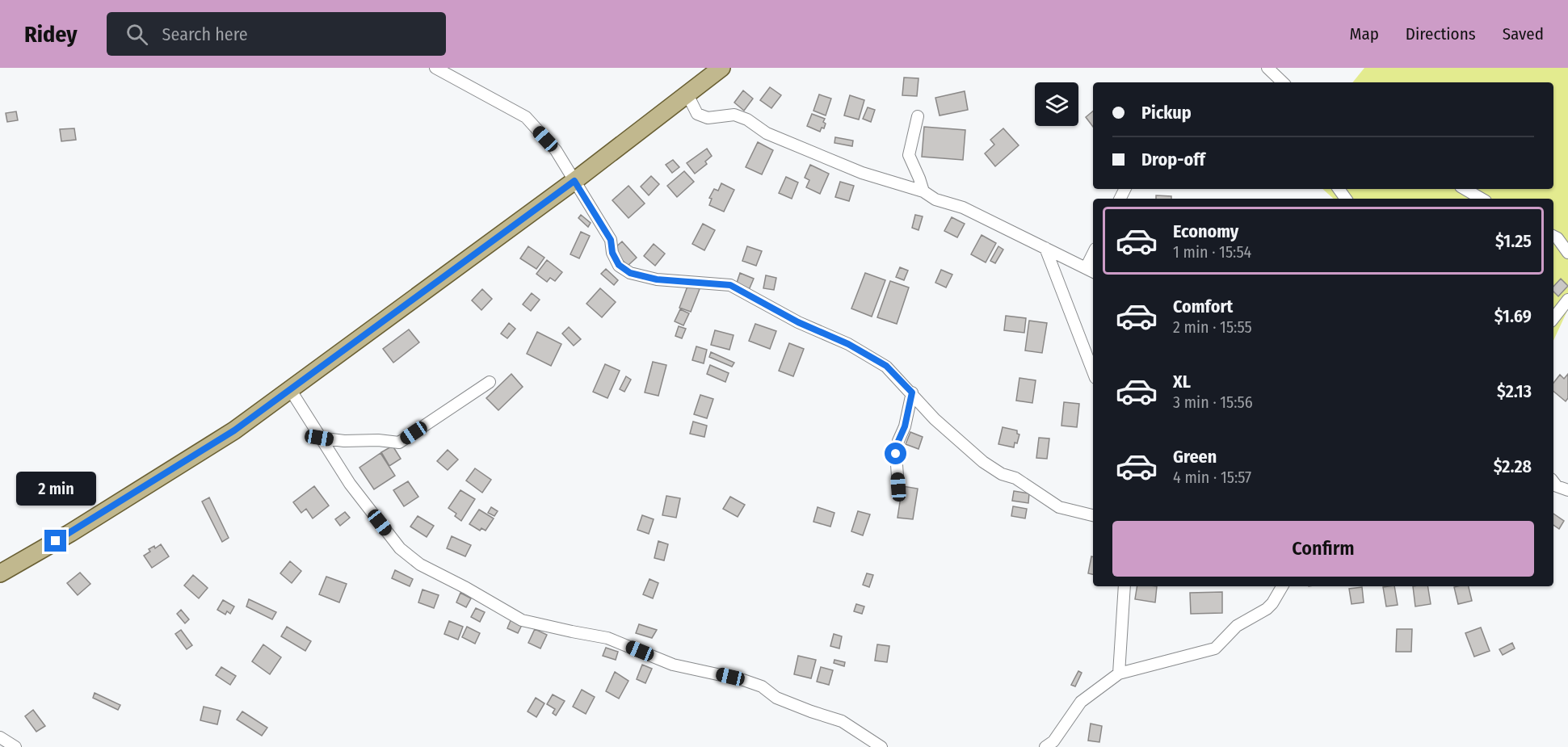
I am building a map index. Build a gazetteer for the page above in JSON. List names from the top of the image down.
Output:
{
  "page": {
    "header": "Ridey",
    "search": "Search here",
    "nav": ["Map", "Directions", "Saved"],
    "banner": ["Pickup", "Drop-off"],
    "list": [
      {
        "name": "Economy",
        "note": "1 min · 15:54",
        "value": "$1.25"
      },
      {
        "name": "Comfort",
        "note": "2 min · 15:55",
        "value": "$1.69"
      },
      {
        "name": "XL",
        "note": "3 min · 15:56",
        "value": "$2.13"
      },
      {
        "name": "Green",
        "note": "4 min · 15:57",
        "value": "$2.28"
      }
    ],
    "bubble": "2 min",
    "buttons": "Confirm"
  }
}
